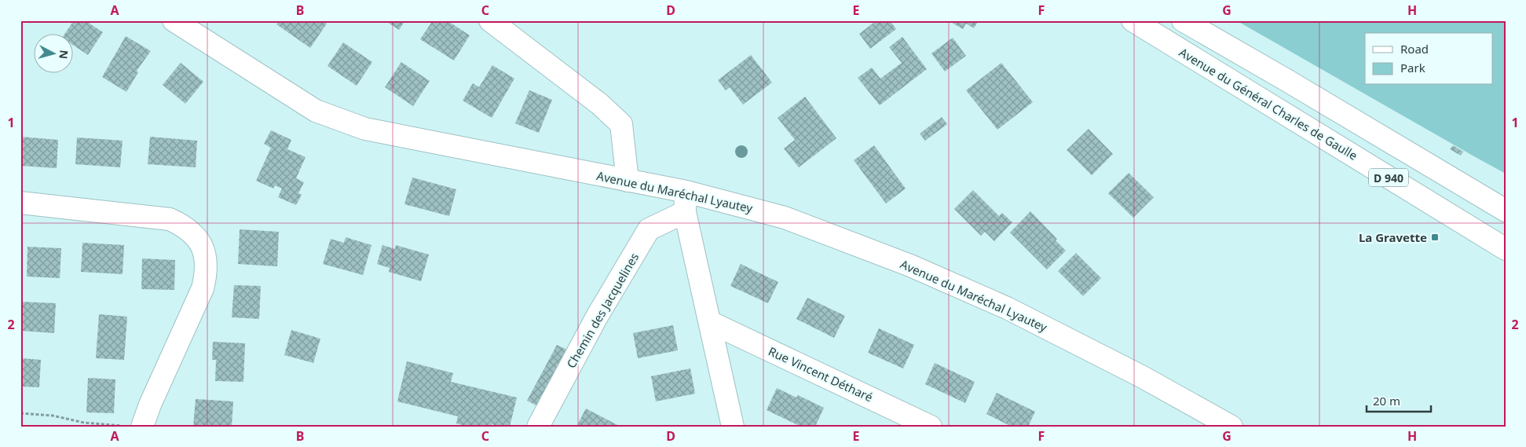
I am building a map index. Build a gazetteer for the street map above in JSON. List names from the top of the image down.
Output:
{
  "streets": {
    "street": [
      "Avenue du Général Charles de Gaulle",
      "D 940",
      "Avenue du Maréchal Lyautey",
      "Chemin des Jacquelines",
      "Rue Vincent Détharé"
    ]
  },
  "crossings": [
    ["Avenue du Maréchal Lyautey", "Chemin des Jacquelines"]
  ],
  "places": {
    "transit": ["La Gravette"]
  },
  "legend": ["Road", "Park"],
  "scale_bar": "20 m",
  "north": "right",
  "grid": {
    "columns": [
      "A",
      "B",
      "C",
      "D",
      "E",
      "F",
      "G",
      "H"
    ],
    "rows": ["1", "2"]
  }
}
